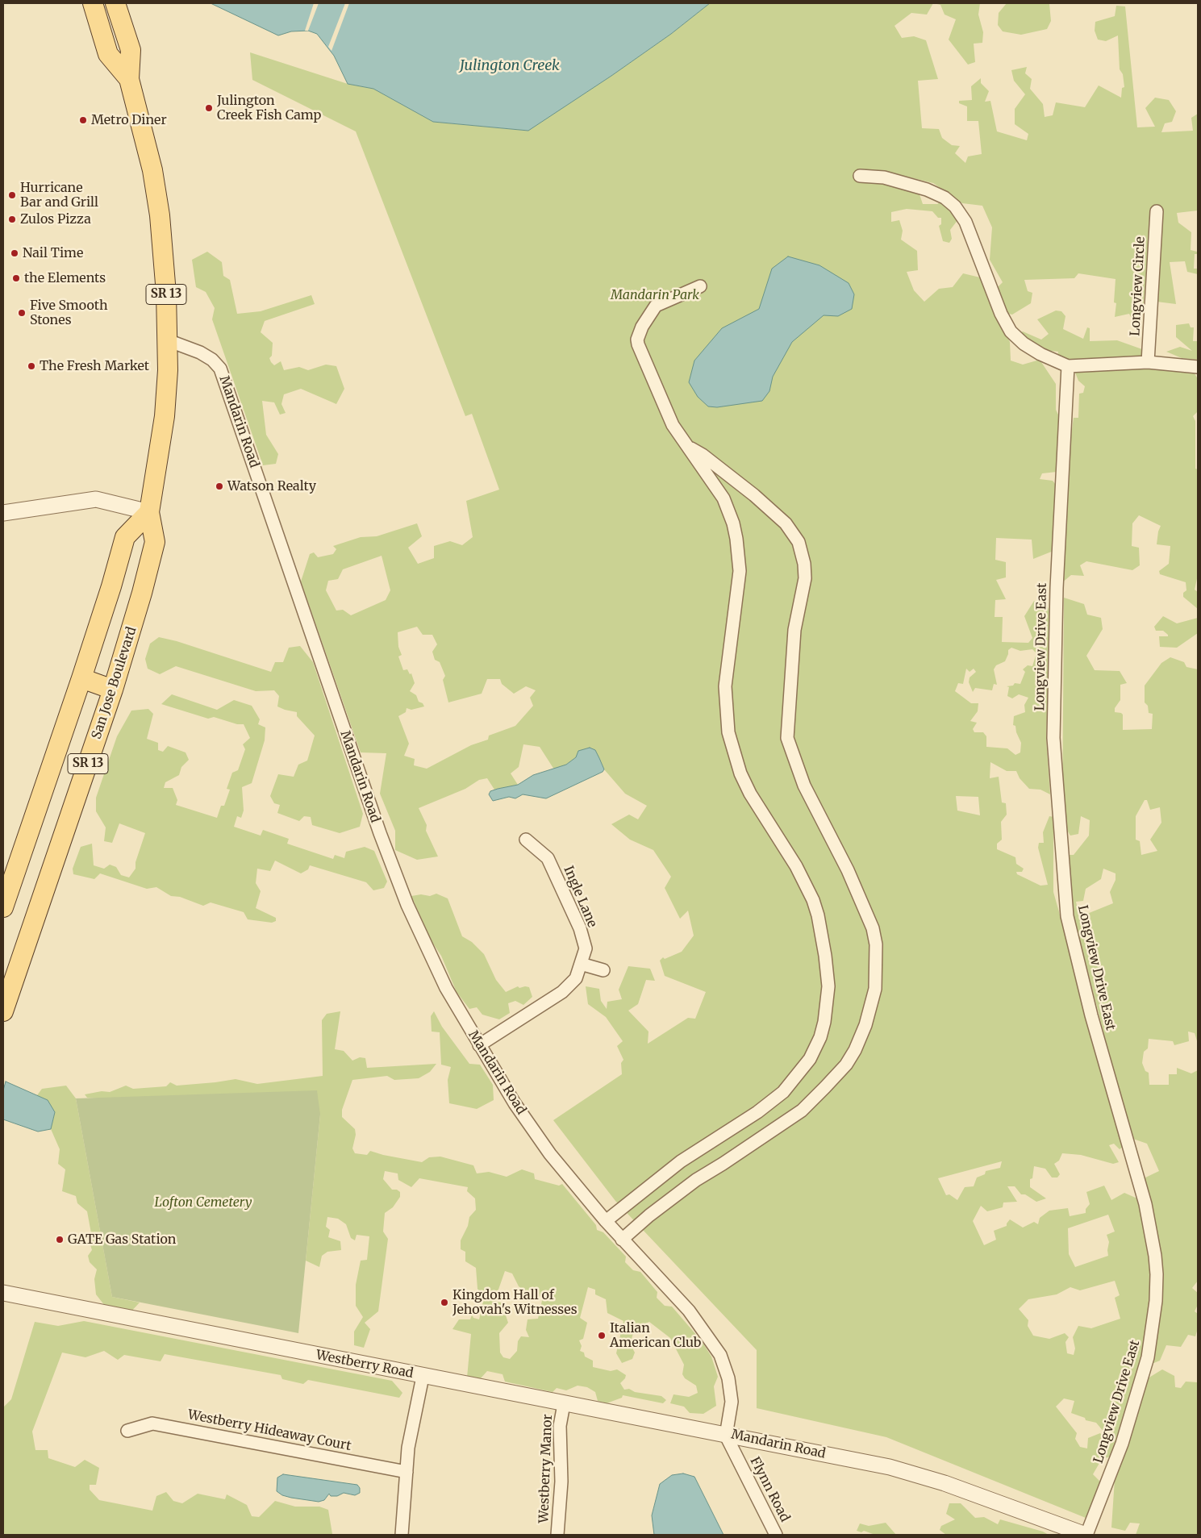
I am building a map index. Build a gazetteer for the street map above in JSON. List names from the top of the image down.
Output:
{
  "streets": {
    "main road": ["SR 13", "San Jose Boulevard"],
    "street": [
      "Longview Circle",
      "Mandarin Road",
      "Longview Drive East",
      "Ingle Lane",
      "Westberry Road",
      "Westberry Hideaway Court",
      "Westberry Manor",
      "Flynn Road"
    ]
  },
  "crossings": [
    ["SR 13", "San Jose Boulevard"],
    ["Mandarin Road", "Longview Drive East"],
    ["Mandarin Road", "San Jose Boulevard"],
    ["Mandarin Road", "Ingle Lane"],
    ["Mandarin Road", "Westberry Road"],
    ["Mandarin Road", "Flynn Road"],
    ["Westberry Road", "Westberry Manor"],
    ["Westberry Road", "Flynn Road"]
  ],
  "water": ["Julington Creek"],
  "parks": ["Mandarin Park", "Lofton Cemetery"],
  "places": [
    "Julington Creek Fish Camp",
    "Metro Diner",
    "Hurricane Bar and Grill",
    "Zulos Pizza",
    "Nail Time",
    "the Elements",
    "Five Smooth Stones",
    "The Fresh Market",
    "Watson Realty",
    "GATE Gas Station",
    "Kingdom Hall of Jehovah's Witnesses",
    "Italian American Club"
  ]
}
